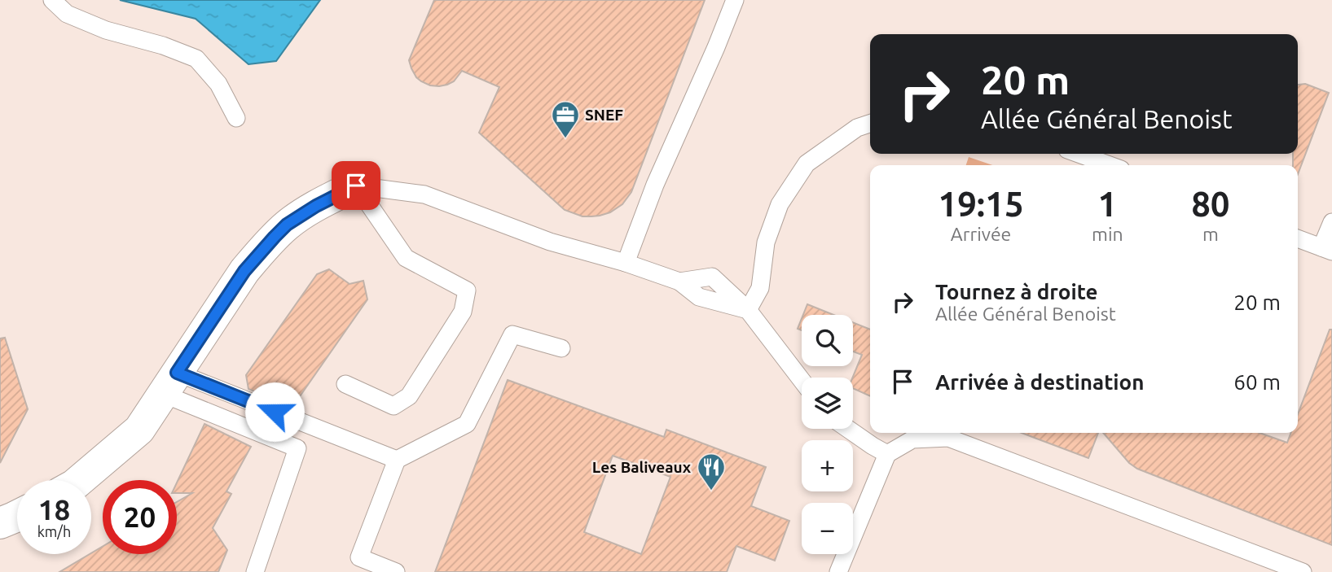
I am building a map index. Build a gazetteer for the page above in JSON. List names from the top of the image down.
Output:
{
  "places": {
    "office": ["SNEF"],
    "restaurant": ["Les Baliveaux"]
  },
  "page": {
    "turn": ["20 m", "Allée Général Benoist"],
    "eta": [
      "19:15",
      "Arrivée",
      "1",
      "min",
      "80",
      "m"
    ],
    "list": [
      {
        "name": "Tournez à droite",
        "note": "Allée Général Benoist",
        "value": "20 m"
      },
      {
        "name": "Arrivée à destination",
        "value": "60 m"
      }
    ],
    "map_buttons": ["+", "−"],
    "speed": "18 km/h",
    "limit": "20"
  }
}
